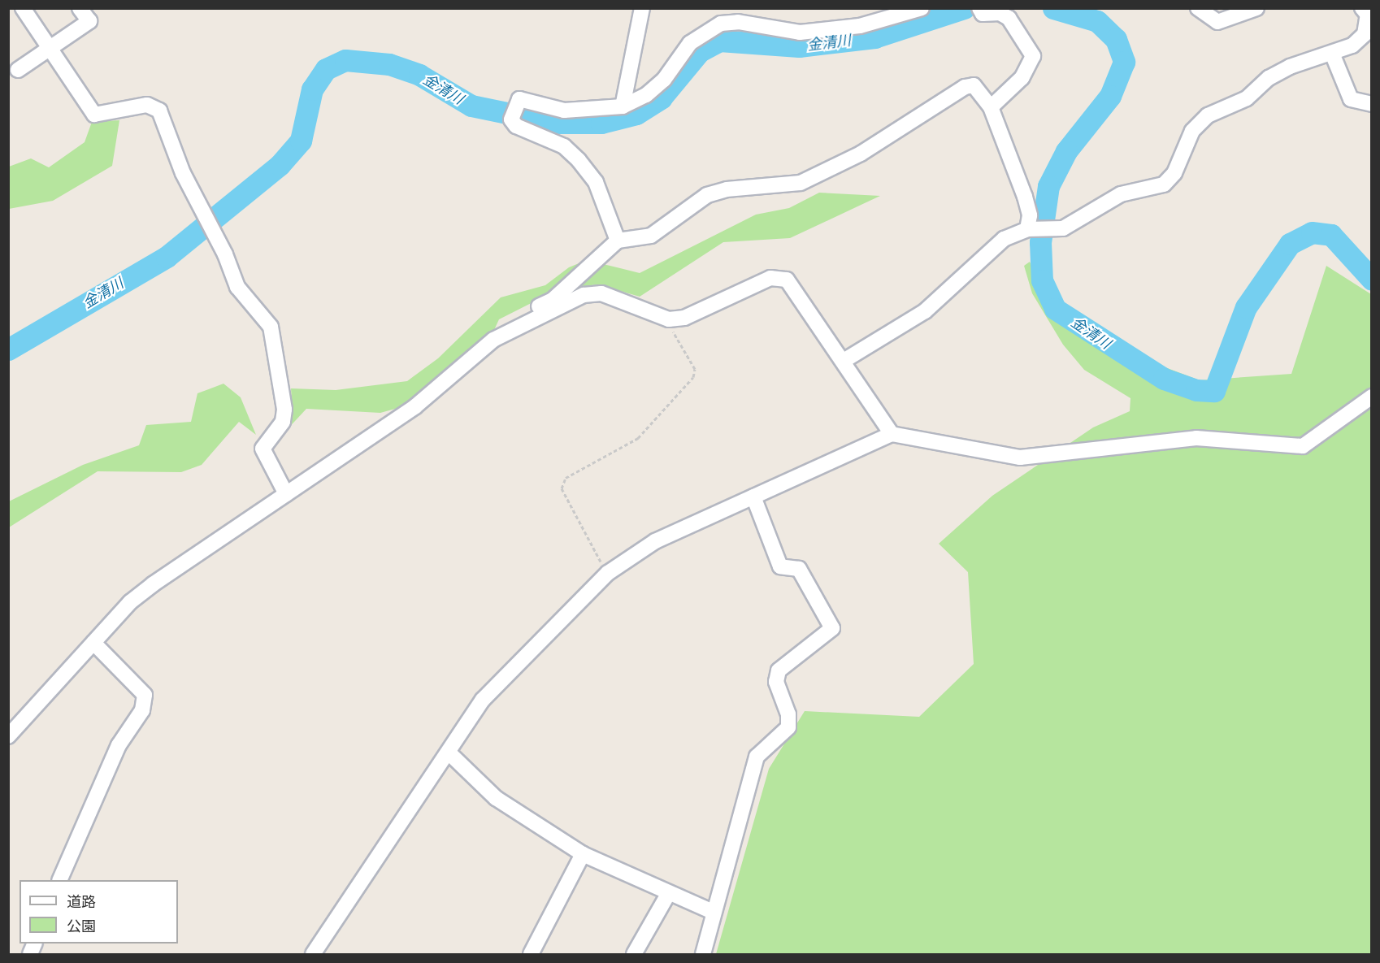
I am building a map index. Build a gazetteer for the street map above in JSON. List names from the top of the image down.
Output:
{
  "water": ["金清川"],
  "legend": ["道路", "公園"]
}
